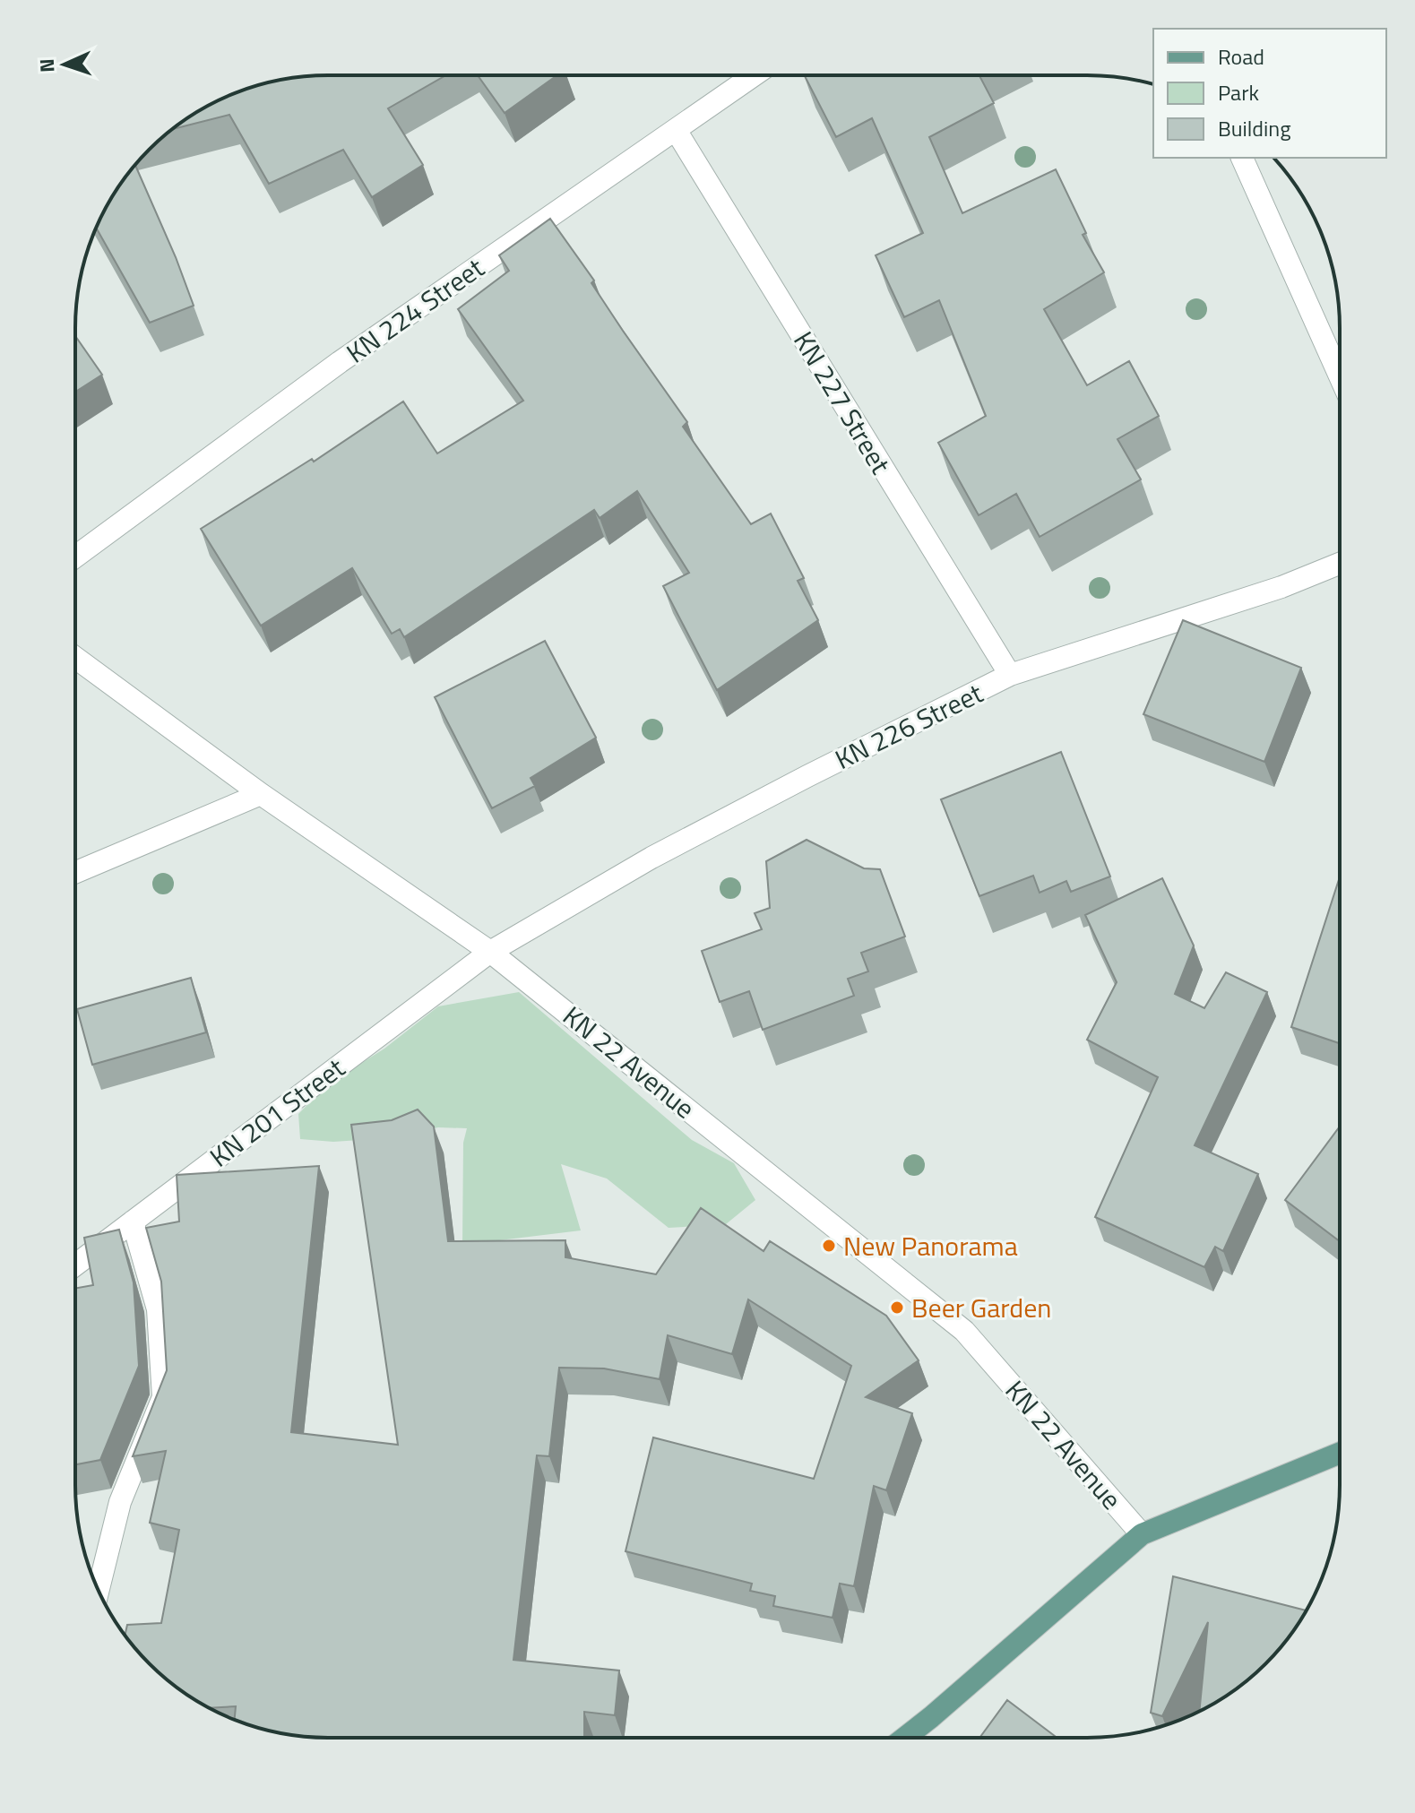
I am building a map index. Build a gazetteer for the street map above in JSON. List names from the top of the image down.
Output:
{
  "streets": {
    "street": [
      "KN 224 Street",
      "KN 227 Street",
      "KN 226 Street",
      "KN 22 Avenue",
      "KN 201 Street"
    ]
  },
  "crossings": [
    ["KN 224 Street", "KN 227 Street"],
    ["KN 227 Street", "KN 226 Street"],
    ["KN 226 Street", "KN 22 Avenue"],
    ["KN 226 Street", "KN 201 Street"],
    ["KN 22 Avenue", "KN 201 Street"]
  ],
  "places": ["New Panorama", "Beer Garden"],
  "legend": ["Road", "Park", "Building"],
  "north": "left"
}
